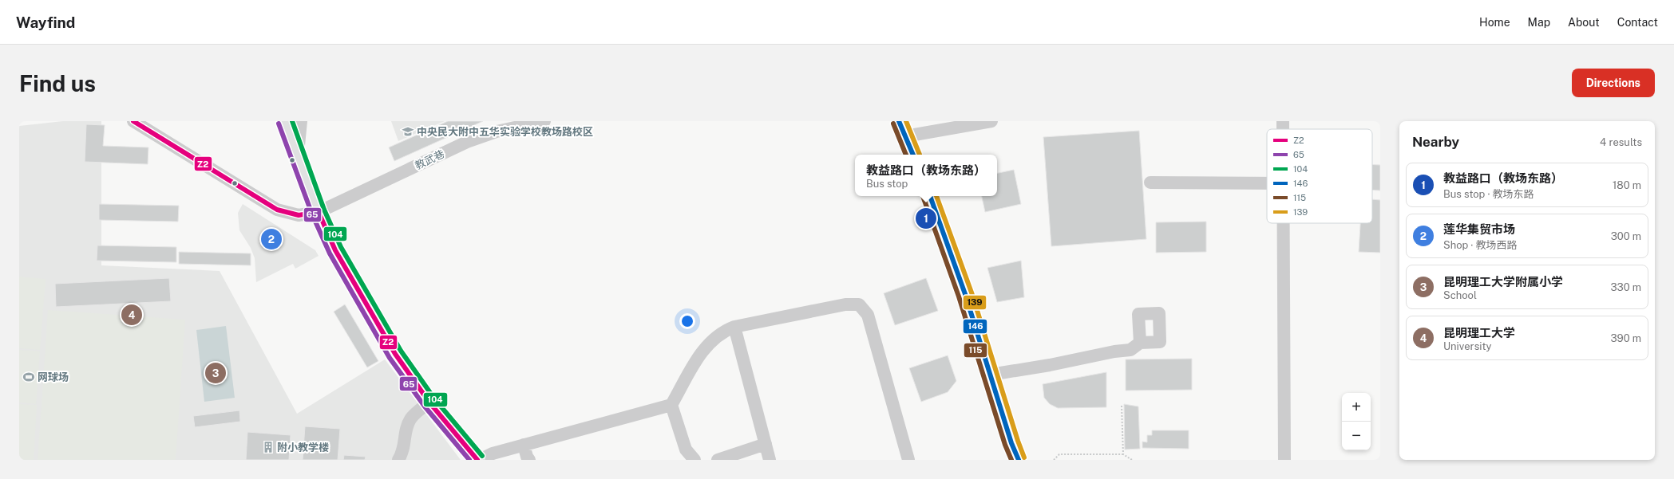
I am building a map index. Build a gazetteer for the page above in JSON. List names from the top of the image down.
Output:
{
  "streets": {
    "street": ["教武巷"]
  },
  "places": {
    "school or university": ["中央民大附中五华实验学校教场路校区"],
    "sports": ["网球场"],
    "building": ["附小教学楼"]
  },
  "lines": [
    "transit line Z2",
    "transit line 104",
    "transit line 146",
    "transit line 139",
    "transit line 65",
    "transit line 115"
  ],
  "legend": [
    "Z2",
    "65",
    "104",
    "146",
    "115",
    "139"
  ],
  "page": {
    "header": "Wayfind",
    "nav": [
      "Home",
      "Map",
      "About",
      "Contact"
    ],
    "buttons": "Directions",
    "title": "Find us",
    "heading": ["Nearby", "4 results"],
    "popup": ["教益路口（教场东路）", "Bus stop"],
    "list": [
      {
        "mark": "1",
        "name": "教益路口（教场东路）",
        "note": "Bus stop · 教场东路",
        "value": "180 m"
      },
      {
        "mark": "2",
        "name": "莲华集贸市场",
        "note": "Shop · 教场西路",
        "value": "300 m"
      },
      {
        "mark": "3",
        "name": "昆明理工大学附属小学",
        "note": "School",
        "value": "330 m"
      },
      {
        "mark": "4",
        "name": "昆明理工大学",
        "note": "University",
        "value": "390 m"
      }
    ],
    "pins": [
      "1",
      "2",
      "4",
      "3"
    ],
    "map_buttons": ["+", "−"]
  }
}
